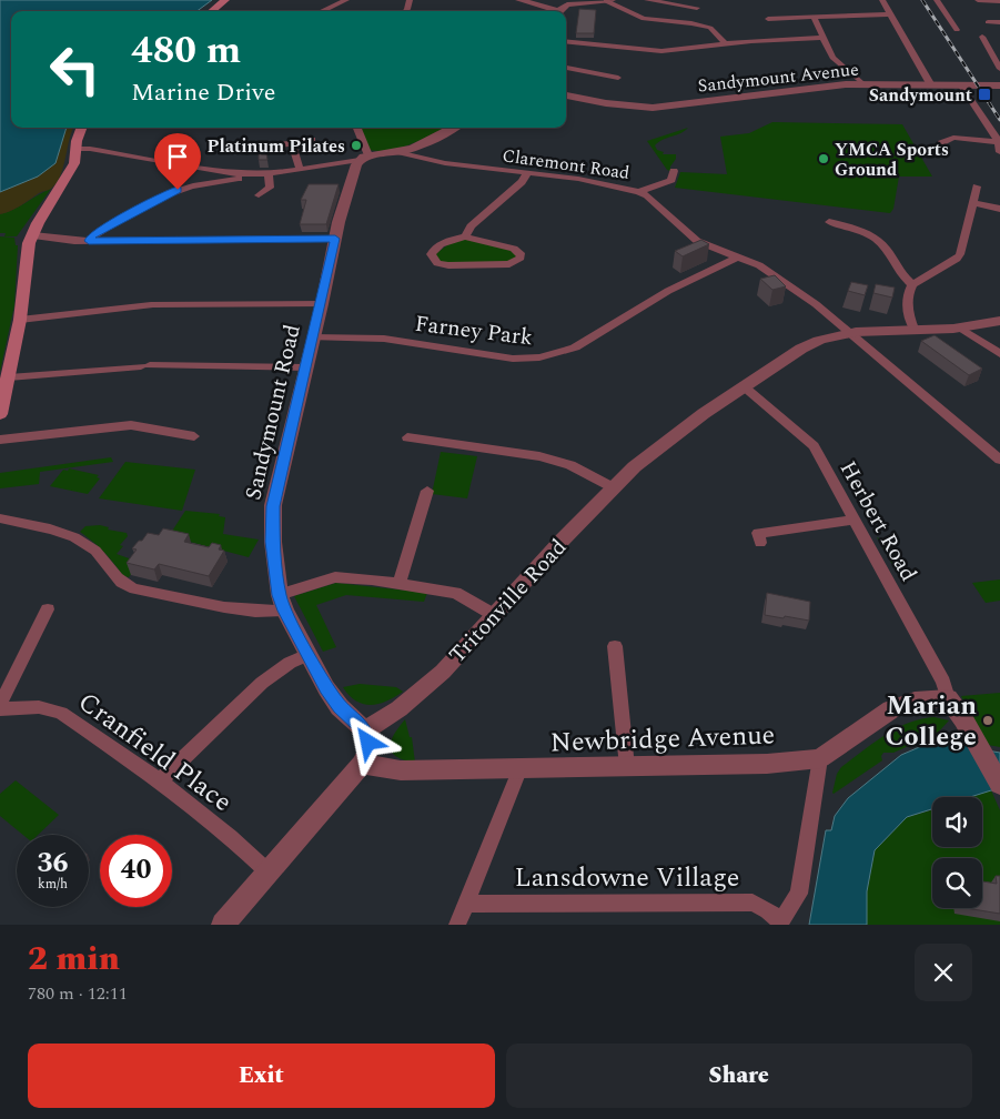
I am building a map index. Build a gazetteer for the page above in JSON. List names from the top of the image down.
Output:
{
  "streets": {
    "street": [
      "Sandymount Avenue",
      "Claremont Road",
      "Farney Park",
      "Sandymount Road",
      "Herbert Road",
      "Tritonville Road",
      "Newbridge Avenue",
      "Cranfield Place",
      "Lansdowne Village"
    ]
  },
  "crossings": [
    ["Claremont Road", "Farney Park"],
    ["Claremont Road", "Tritonville Road"],
    ["Farney Park", "Sandymount Road"],
    ["Sandymount Road", "Tritonville Road"],
    ["Herbert Road", "Tritonville Road"],
    ["Herbert Road", "Newbridge Avenue"],
    ["Newbridge Avenue", "Lansdowne Village"]
  ],
  "places": {
    "transit": ["Sandymount"],
    "other": ["Platinum Pilates", "YMCA Sports Ground", "Marian College"]
  },
  "page": {
    "turn": ["480 m", "Marine Drive"],
    "speed": "36 km/h",
    "limit": "40",
    "heading": ["2 min", "780 m · 12:11"],
    "buttons": ["Exit", "Share"]
  }
}
